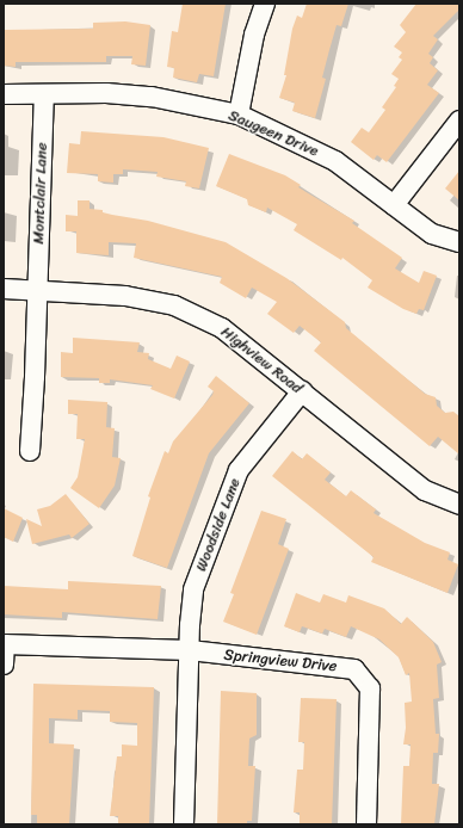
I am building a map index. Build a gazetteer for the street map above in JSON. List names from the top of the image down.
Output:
{
  "streets": {
    "street": [
      "Saugeen Drive",
      "Montclair Lane",
      "Highview Road",
      "Woodside Lane",
      "Springview Drive"
    ]
  },
  "crossings": [
    ["Saugeen Drive", "Montclair Lane"],
    ["Montclair Lane", "Highview Road"],
    ["Highview Road", "Woodside Lane"],
    ["Woodside Lane", "Springview Drive"]
  ]
}
